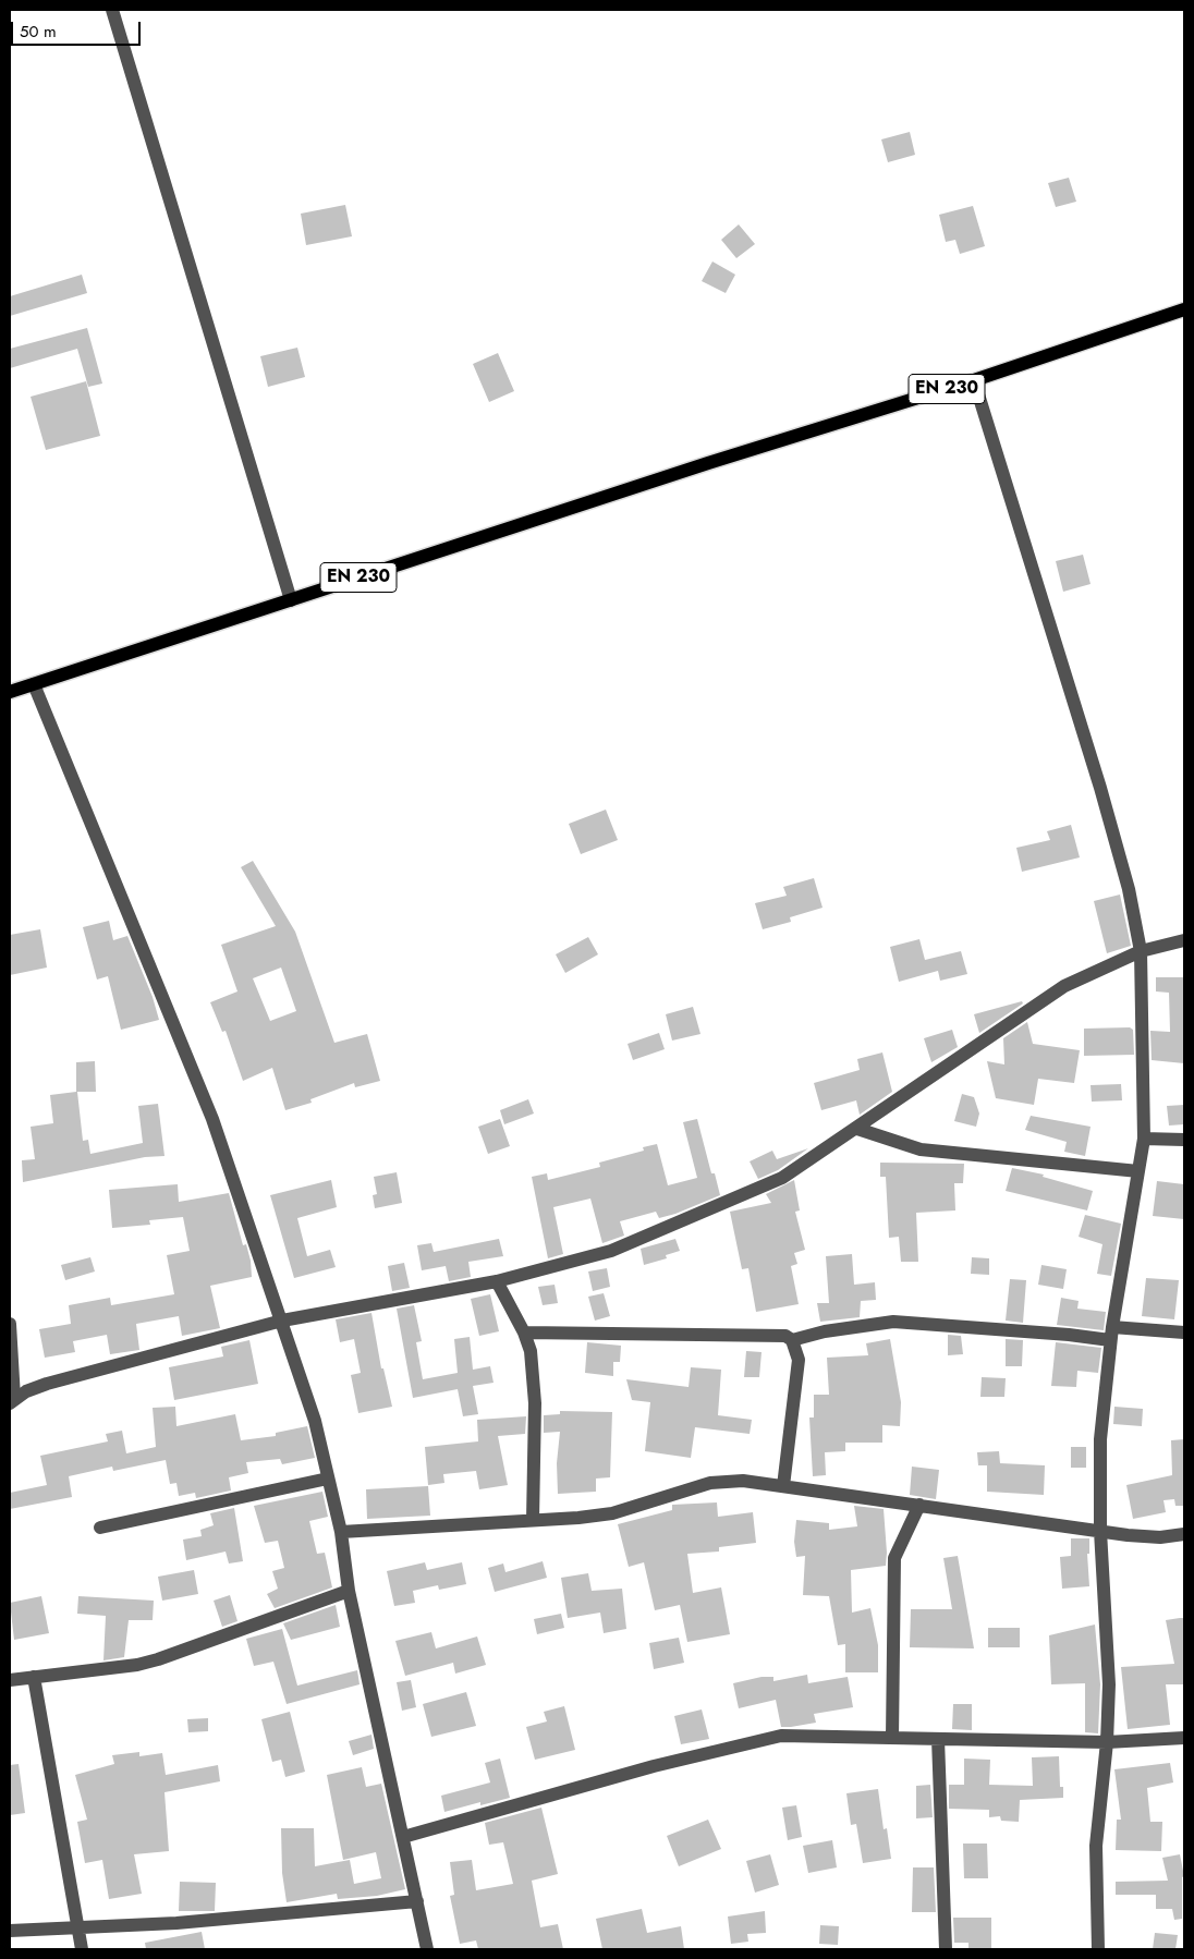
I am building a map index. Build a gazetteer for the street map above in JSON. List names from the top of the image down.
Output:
{
  "streets": {
    "main road": ["EN 230"]
  },
  "scale_bar": "50 m"
}
